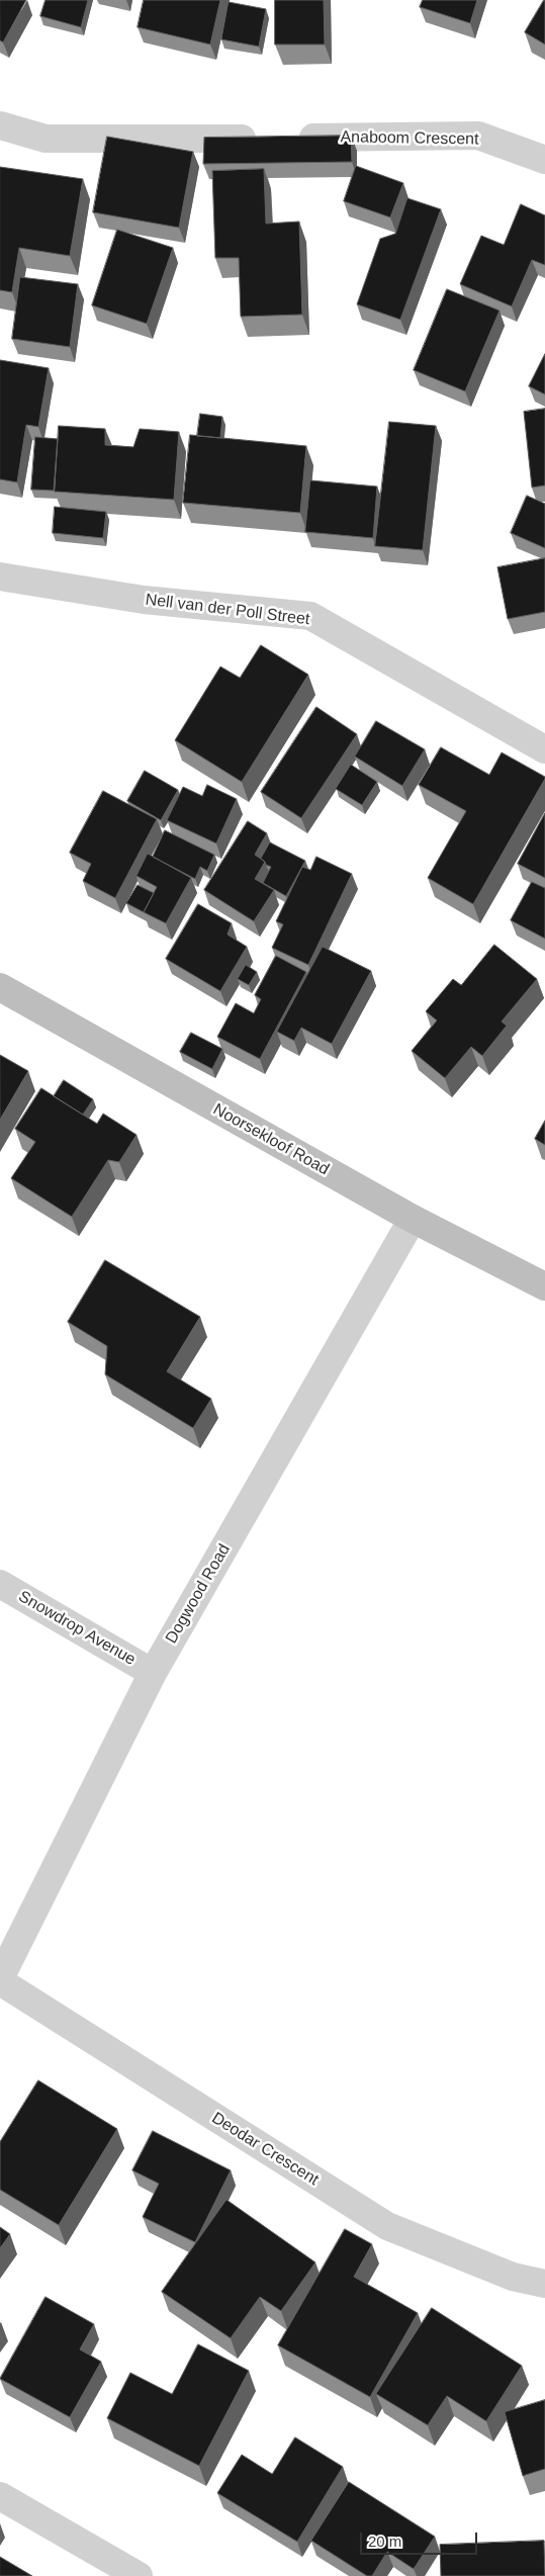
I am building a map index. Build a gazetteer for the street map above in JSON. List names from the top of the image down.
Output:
{
  "streets": {
    "street": [
      "Anaboom Crescent",
      "Nell van der Poll Street",
      "Noorsekloof Road",
      "Dogwood Road",
      "Snowdrop Avenue",
      "Deodar Crescent"
    ]
  },
  "crossings": [
    ["Noorsekloof Road", "Dogwood Road"],
    ["Dogwood Road", "Snowdrop Avenue"],
    ["Dogwood Road", "Deodar Crescent"]
  ],
  "scale_bar": "20 m"
}
